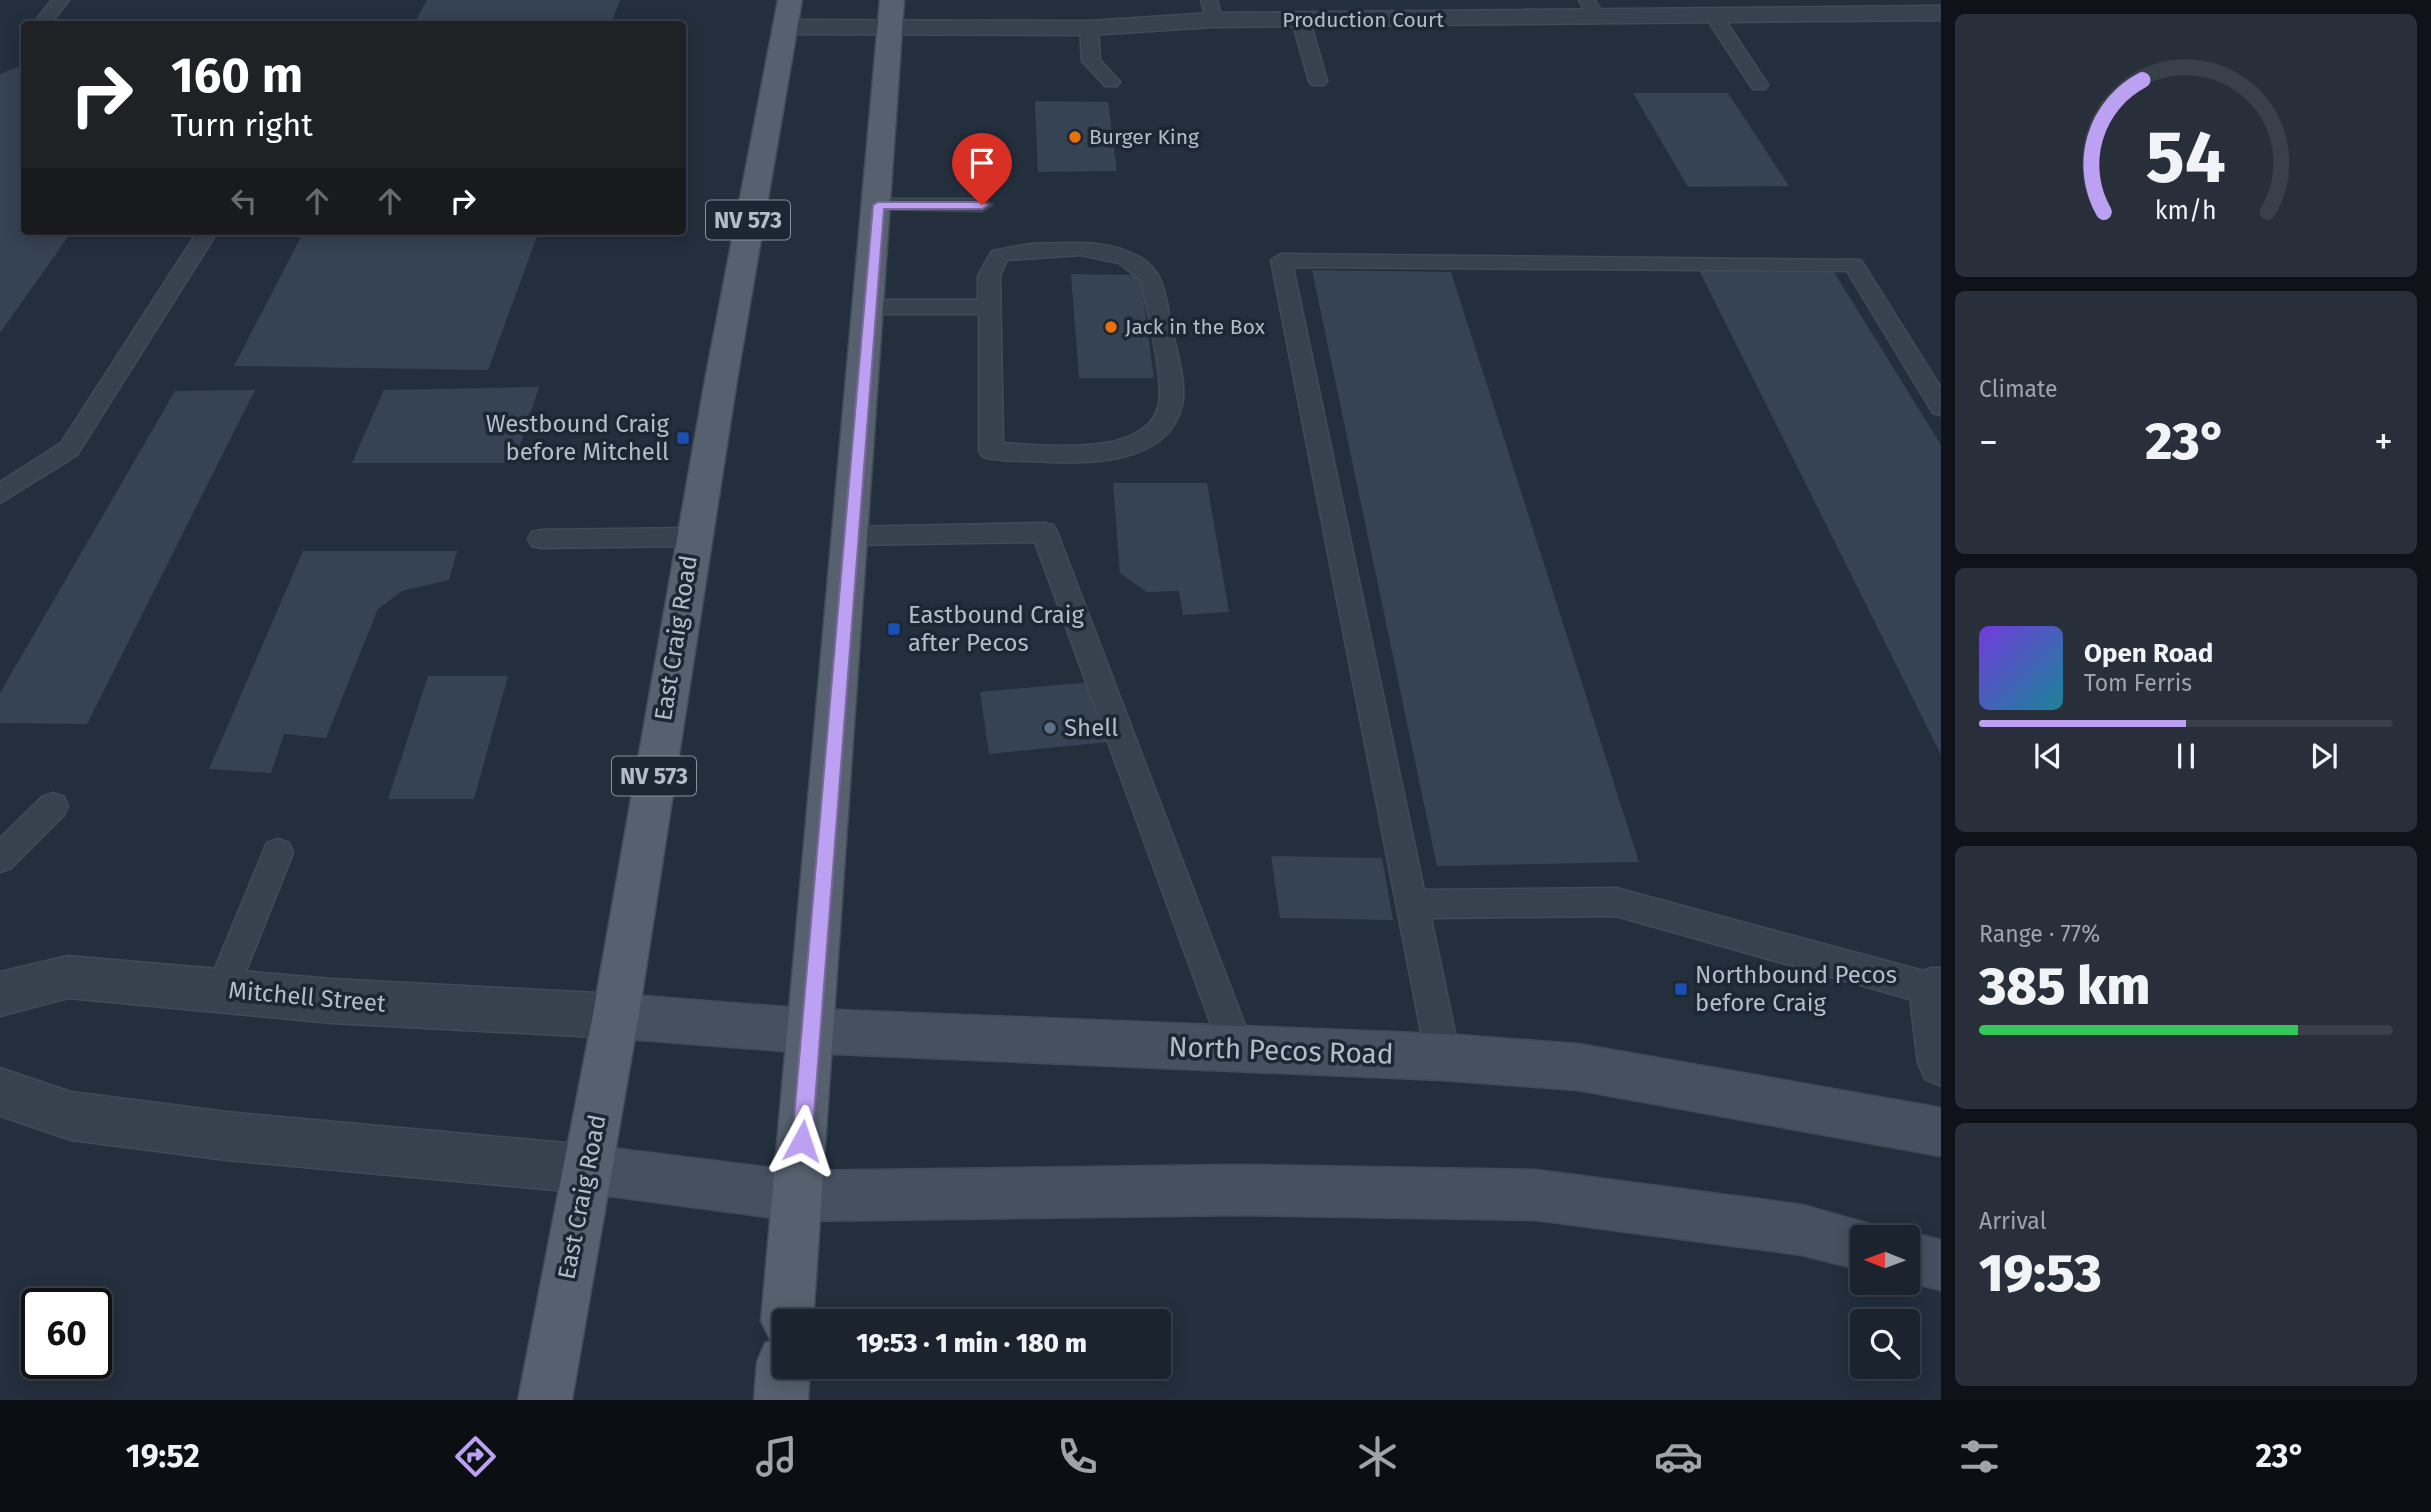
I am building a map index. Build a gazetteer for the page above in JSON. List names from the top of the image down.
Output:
{
  "streets": {
    "main road": ["NV 573", "East Craig Road", "North Pecos Road"],
    "street": ["Production Court", "Mitchell Street"]
  },
  "crossings": [
    ["Production Court", "East Craig Road"],
    ["East Craig Road", "Mitchell Street"],
    ["East Craig Road", "North Pecos Road"],
    ["Mitchell Street", "North Pecos Road"]
  ],
  "places": {
    "other": ["Burger King", "Jack in the Box", "Shell"],
    "transit": ["Westbound Craig before Mitchell", "Eastbound Craig after Pecos", "Northbound Pecos before Craig"]
  },
  "north": "left",
  "page": {
    "turn": ["160 m", "Turn right"],
    "tile": [
      "Climate",
      ["Range · 77%", "385 km"],
      ["Arrival", "19:53"]
    ],
    "heat": ["−", "23°", "+"],
    "song": ["Open Road", "Tom Ferris"],
    "limit": "60",
    "trip": "19:53 · 1 min · 180 m",
    "tabs": ["19:52", "23°"],
    "gauge": ["54", "km/h"]
  }
}
